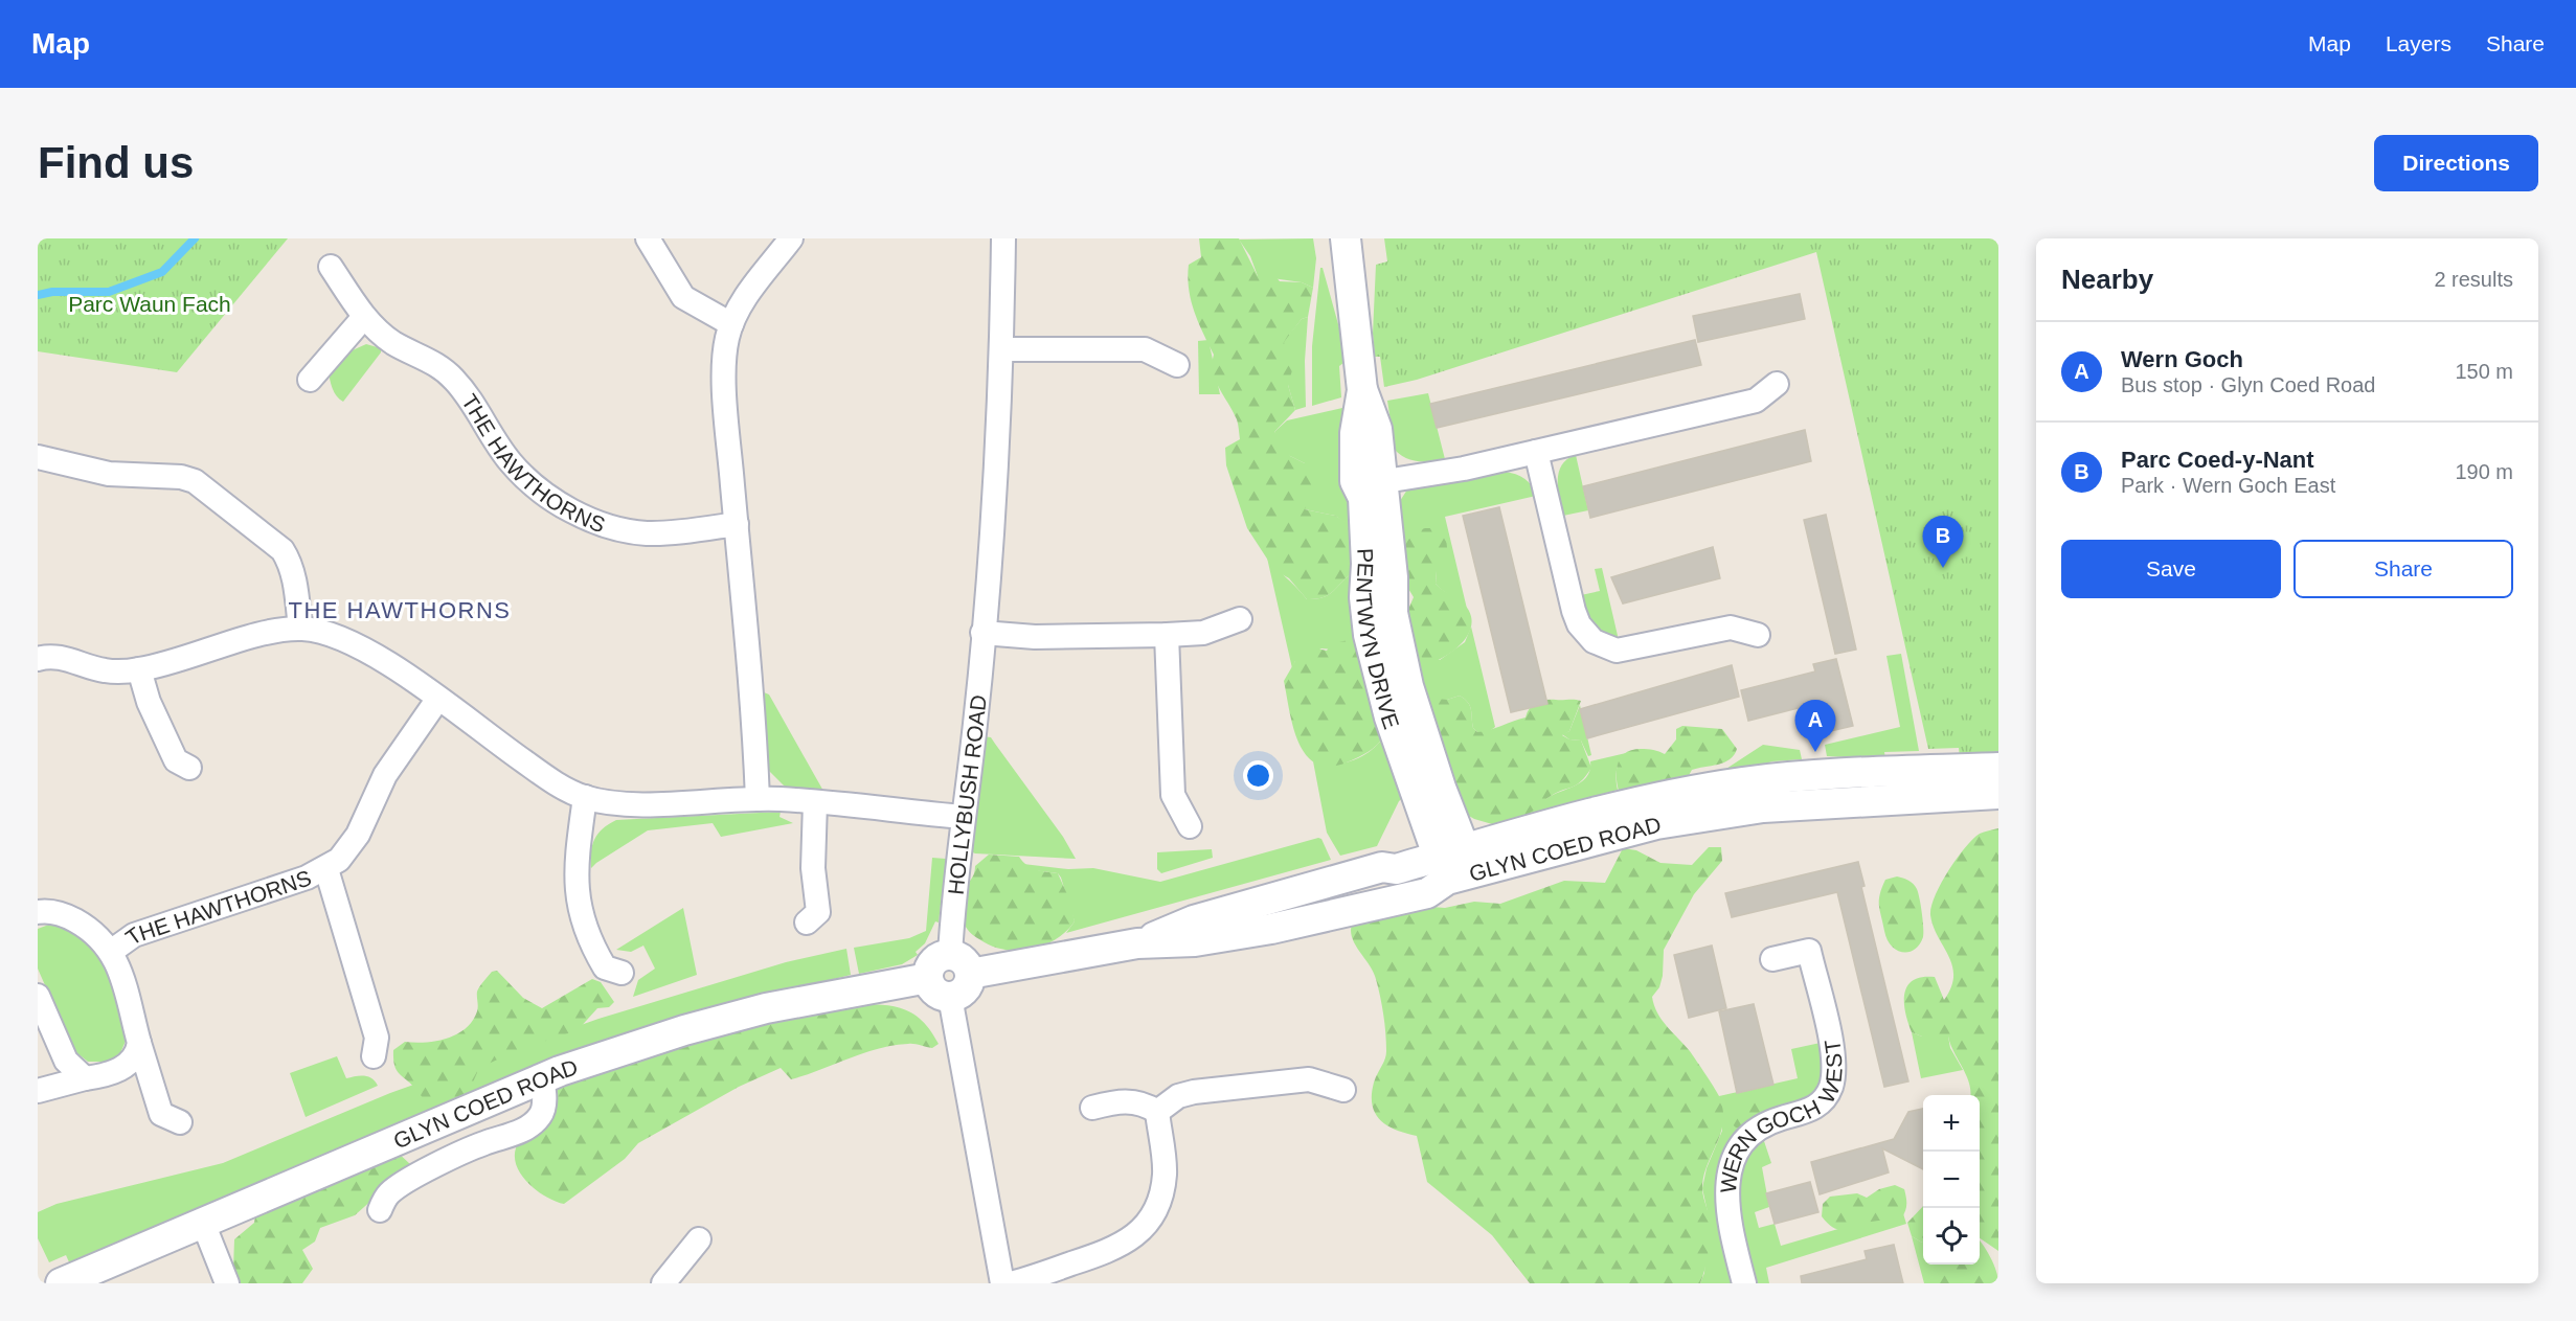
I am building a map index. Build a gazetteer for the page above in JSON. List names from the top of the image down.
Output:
{
  "streets": {
    "street": [
      "THE HAWTHORNS",
      "PENTWYN DRIVE",
      "HOLLYBUSH ROAD",
      "GLYN COED ROAD",
      "WERN GOCH WEST"
    ]
  },
  "crossings": [
    ["PENTWYN DRIVE", "GLYN COED ROAD"],
    ["HOLLYBUSH ROAD", "GLYN COED ROAD"]
  ],
  "districts": ["THE HAWTHORNS"],
  "parks": ["Parc Waun Fach"],
  "page": {
    "header": "Map",
    "nav": ["Map", "Layers", "Share"],
    "buttons": [
      "Directions",
      ["Save", "Share"]
    ],
    "title": "Find us",
    "heading": ["Nearby", "2 results"],
    "list": [
      {
        "mark": "A",
        "name": "Wern Goch",
        "note": "Bus stop · Glyn Coed Road",
        "value": "150 m"
      },
      {
        "mark": "B",
        "name": "Parc Coed-y-Nant",
        "note": "Park · Wern Goch East",
        "value": "190 m"
      }
    ],
    "pins": ["B", "A"],
    "map_buttons": ["+", "−"]
  }
}
